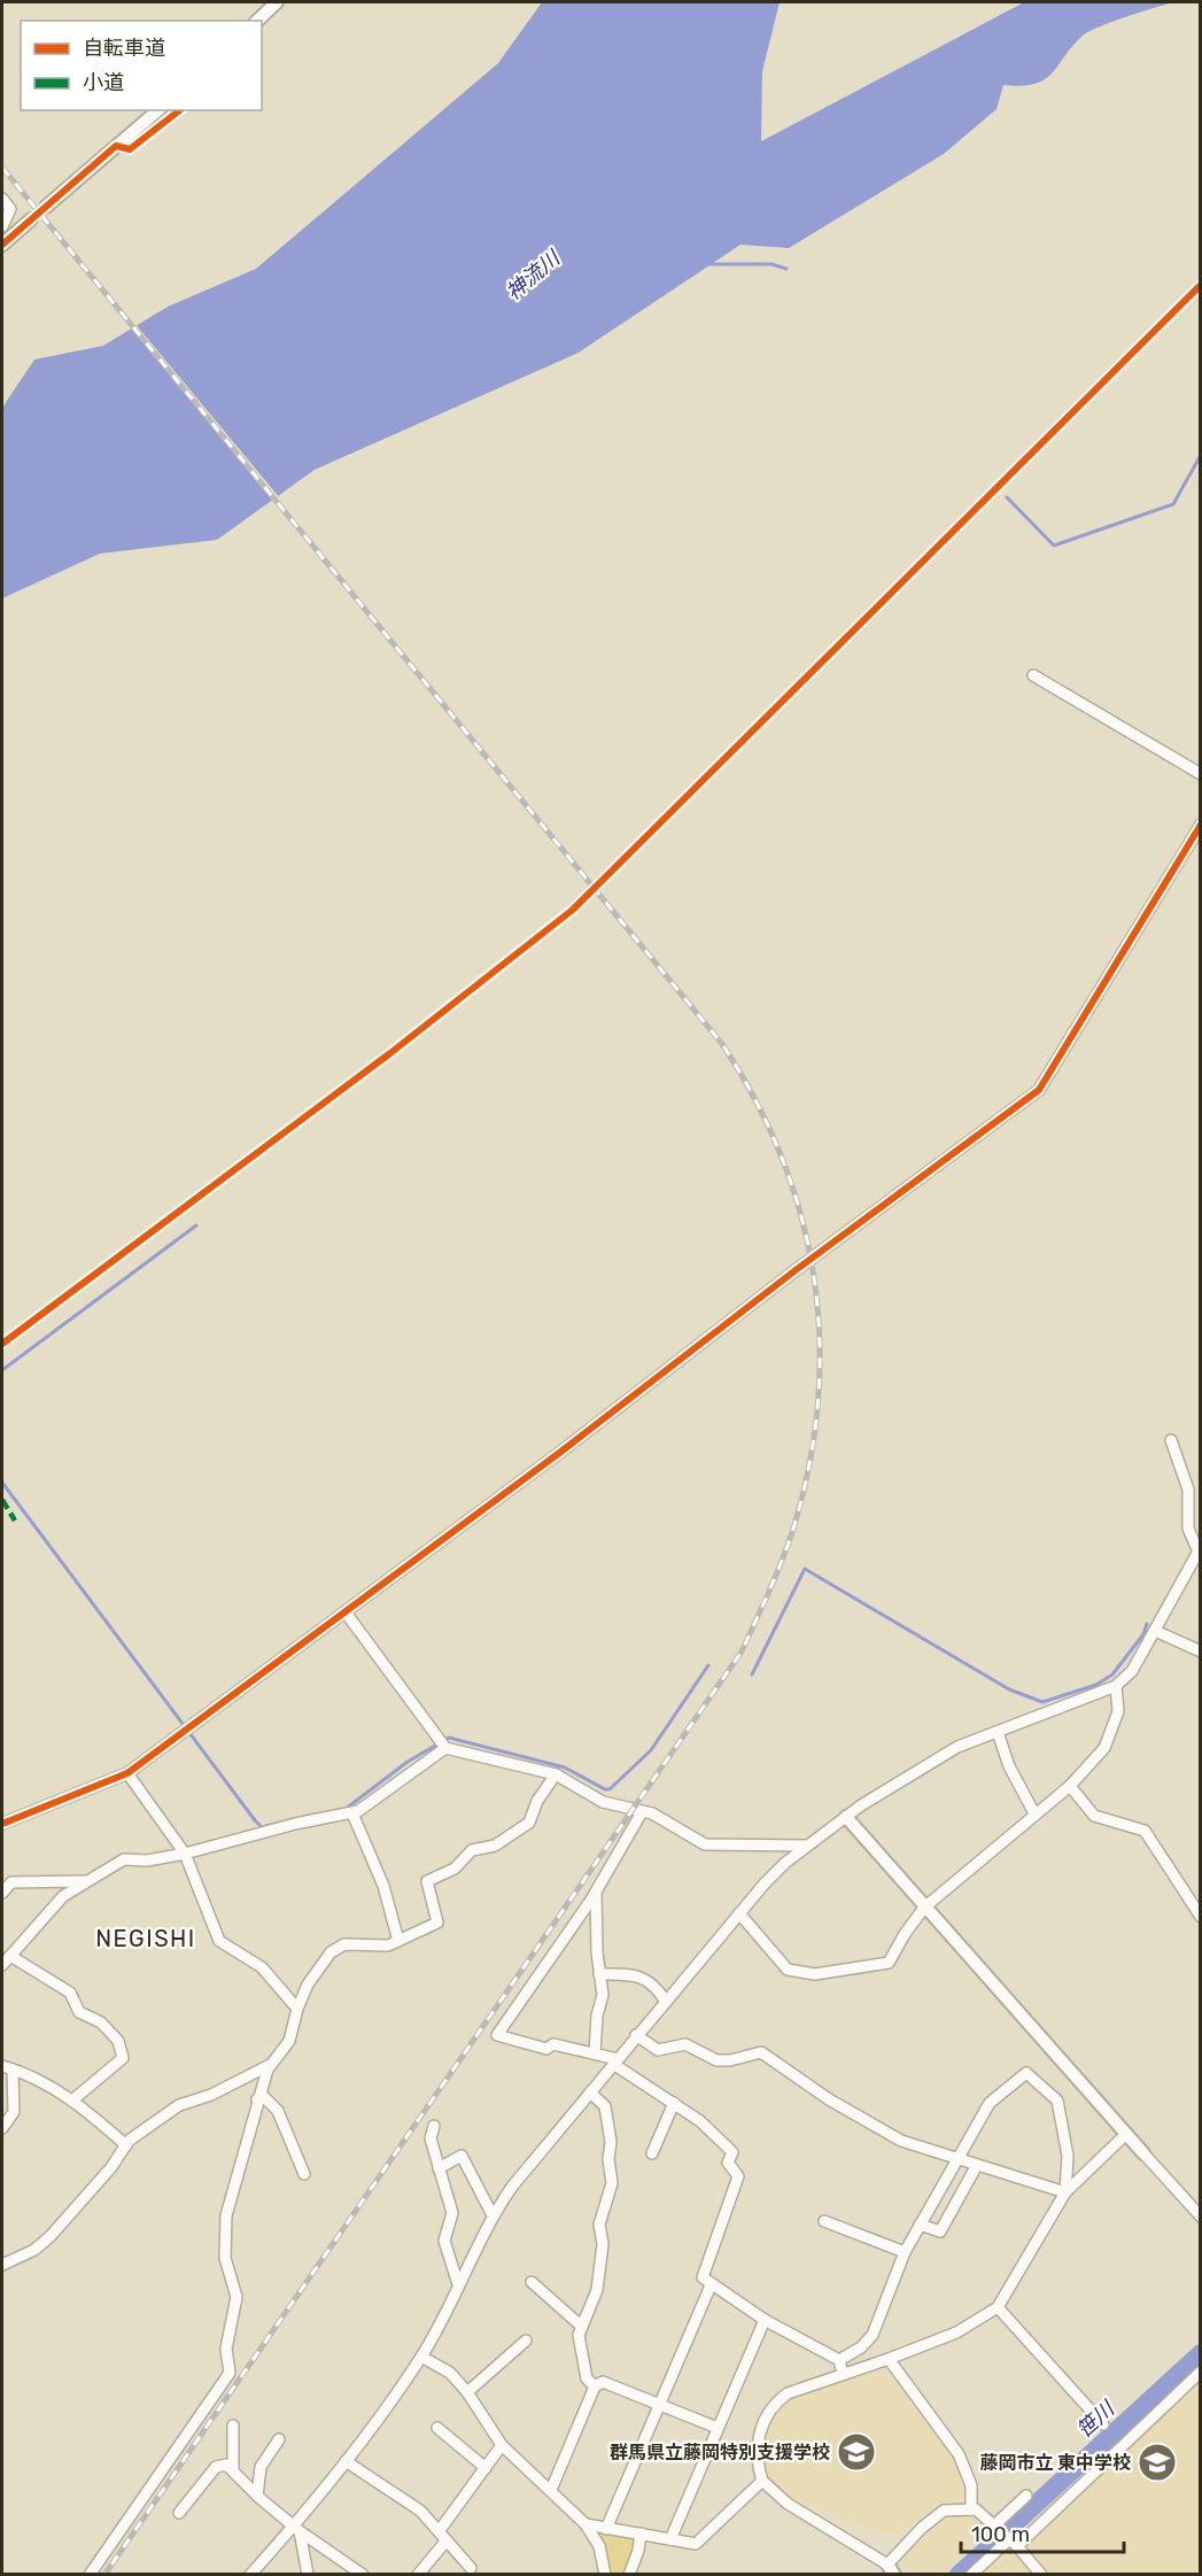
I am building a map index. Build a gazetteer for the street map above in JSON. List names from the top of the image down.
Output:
{
  "districts": ["NEGISHI"],
  "water": ["神流川", "笹川"],
  "places": {
    "school or university": ["群馬県立藤岡特別支援学校", "藤岡市立 東中学校"]
  },
  "legend": ["自転車道", "小道"],
  "scale_bar": "100 m"
}
